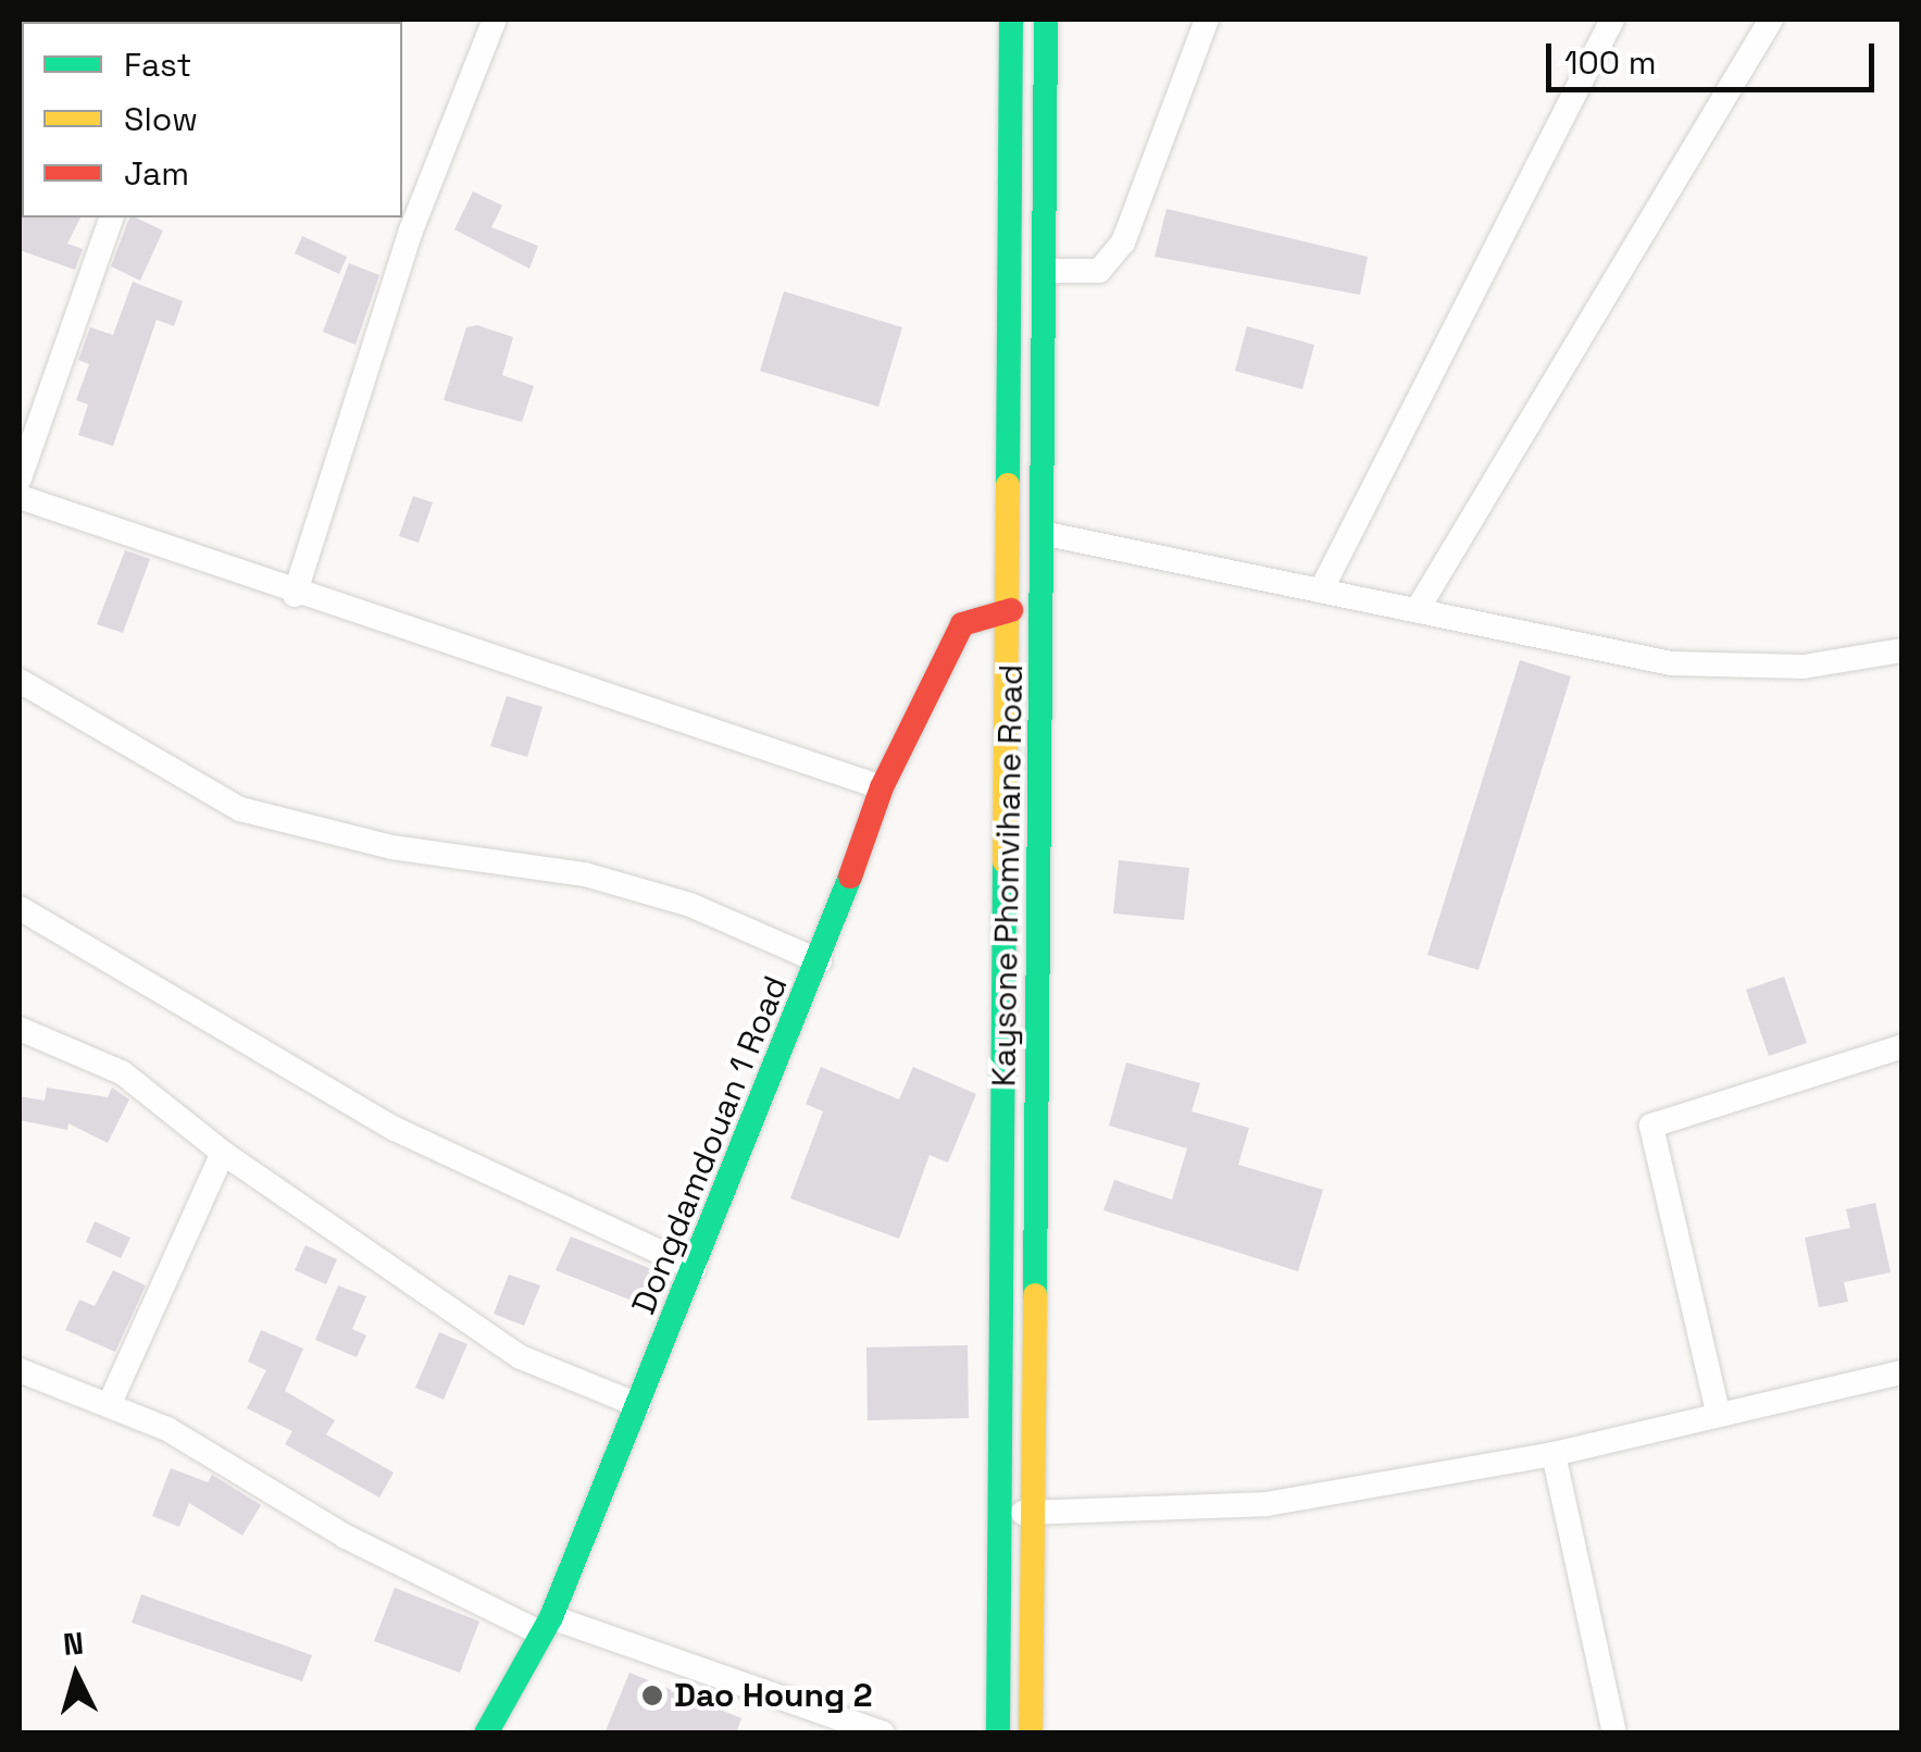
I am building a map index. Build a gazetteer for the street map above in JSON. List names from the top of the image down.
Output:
{
  "streets": {
    "main road": ["Kaysone Phomvihane Road", "Dongdamdouan 1 Road"]
  },
  "crossings": [
    ["Kaysone Phomvihane Road", "Dongdamdouan 1 Road"]
  ],
  "places": ["Dao Houng 2"],
  "legend": ["Fast", "Slow", "Jam"],
  "scale_bar": "100 m",
  "north": "top"
}
